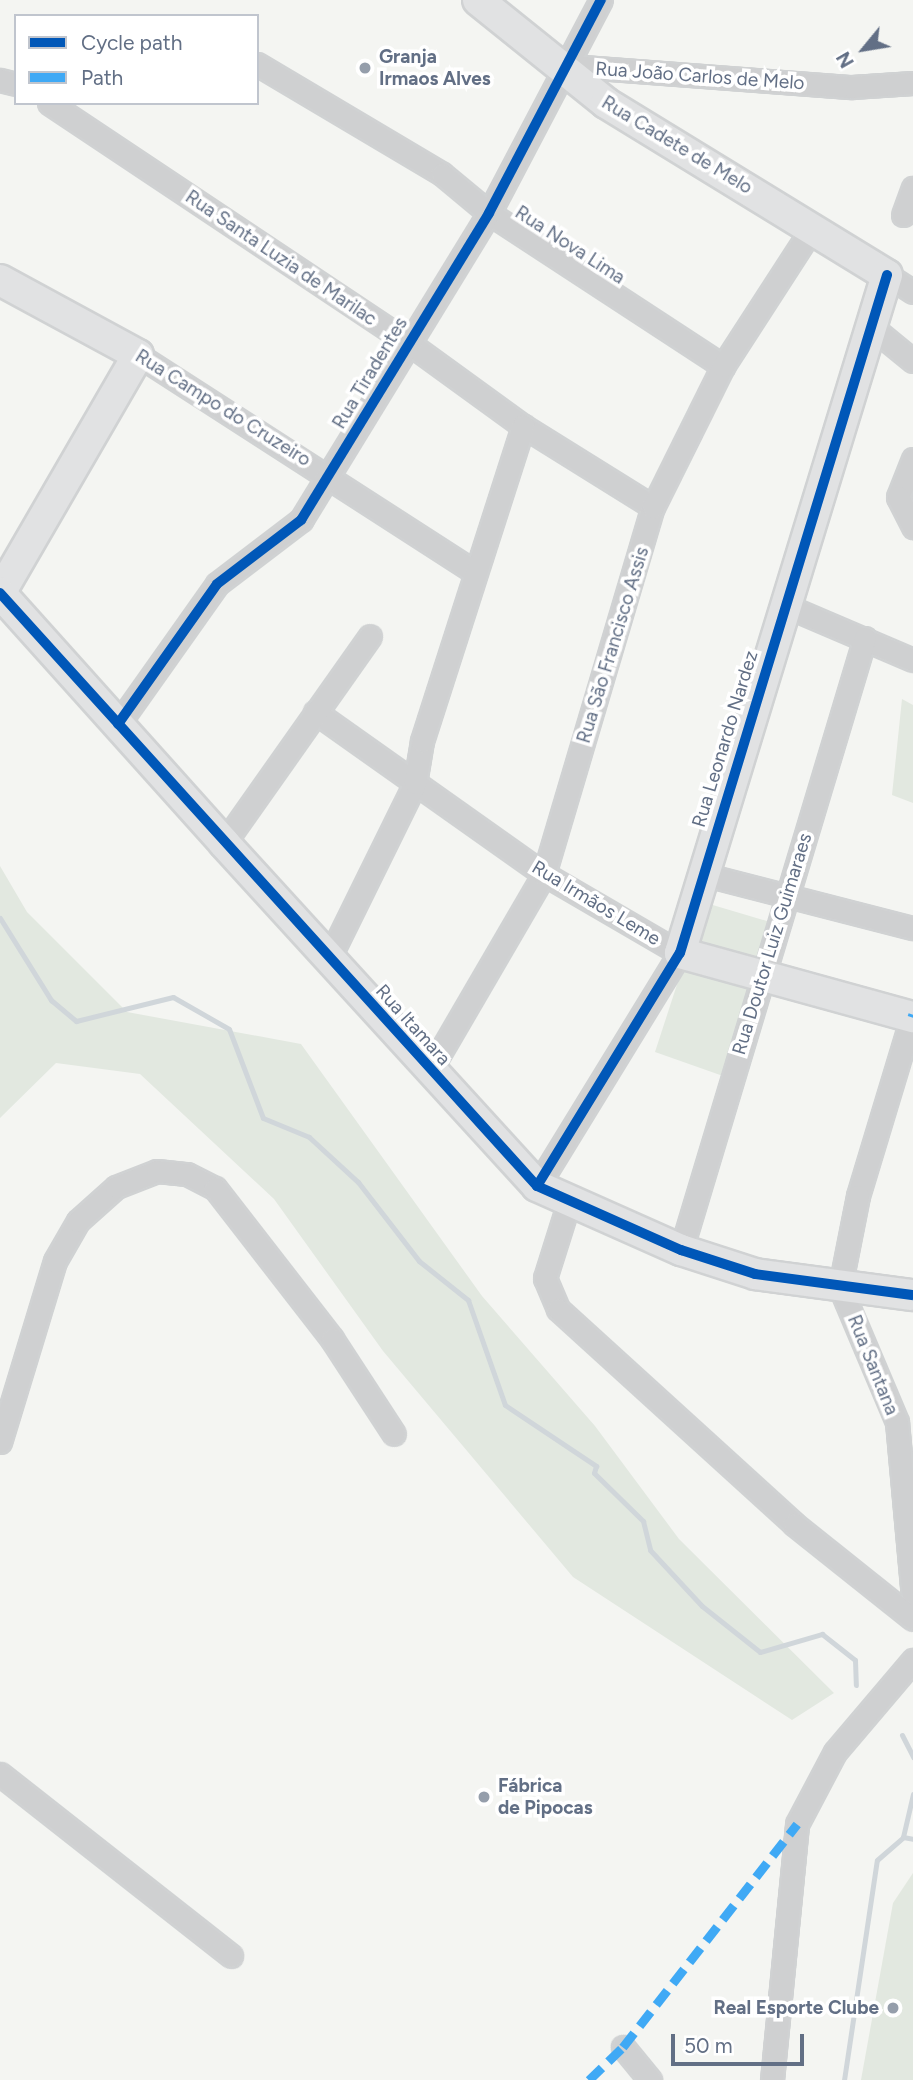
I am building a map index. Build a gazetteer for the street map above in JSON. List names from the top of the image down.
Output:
{
  "streets": {
    "street": [
      "Rua João Carlos de Melo",
      "Rua Cadete de Melo",
      "Rua Nova Lima",
      "Rua Santa Luzia de Marilac",
      "Rua Tiradentes",
      "Rua Campo do Cruzeiro",
      "Rua São Francisco Assis",
      "Rua Leonardo Nardez",
      "Rua Irmãos Leme",
      "Rua Doutor Luiz Guimaraes",
      "Rua Itamara",
      "Rua Santana"
    ]
  },
  "crossings": [
    ["Rua João Carlos de Melo", "Rua Cadete de Melo"],
    ["Rua João Carlos de Melo", "Rua Tiradentes"],
    ["Rua Cadete de Melo", "Rua Tiradentes"],
    ["Rua Cadete de Melo", "Rua São Francisco Assis"],
    ["Rua Cadete de Melo", "Rua Leonardo Nardez"],
    ["Rua Nova Lima", "Rua Tiradentes"],
    ["Rua Nova Lima", "Rua São Francisco Assis"],
    ["Rua Santa Luzia de Marilac", "Rua Tiradentes"],
    ["Rua Santa Luzia de Marilac", "Rua São Francisco Assis"],
    ["Rua Tiradentes", "Rua Campo do Cruzeiro"],
    ["Rua Tiradentes", "Rua Itamara"],
    ["Rua São Francisco Assis", "Rua Irmãos Leme"],
    ["Rua São Francisco Assis", "Rua Itamara"],
    ["Rua Leonardo Nardez", "Rua Irmãos Leme"],
    ["Rua Leonardo Nardez", "Rua Itamara"],
    ["Rua Irmãos Leme", "Rua Doutor Luiz Guimaraes"],
    ["Rua Doutor Luiz Guimaraes", "Rua Itamara"],
    ["Rua Itamara", "Rua Santana"]
  ],
  "places": ["Granja Irmaos Alves", "Fábrica de Pipocas", "Real Esporte Clube"],
  "legend": ["Cycle path", "Path"],
  "scale_bar": "50 m",
  "north": "bottom left"
}
